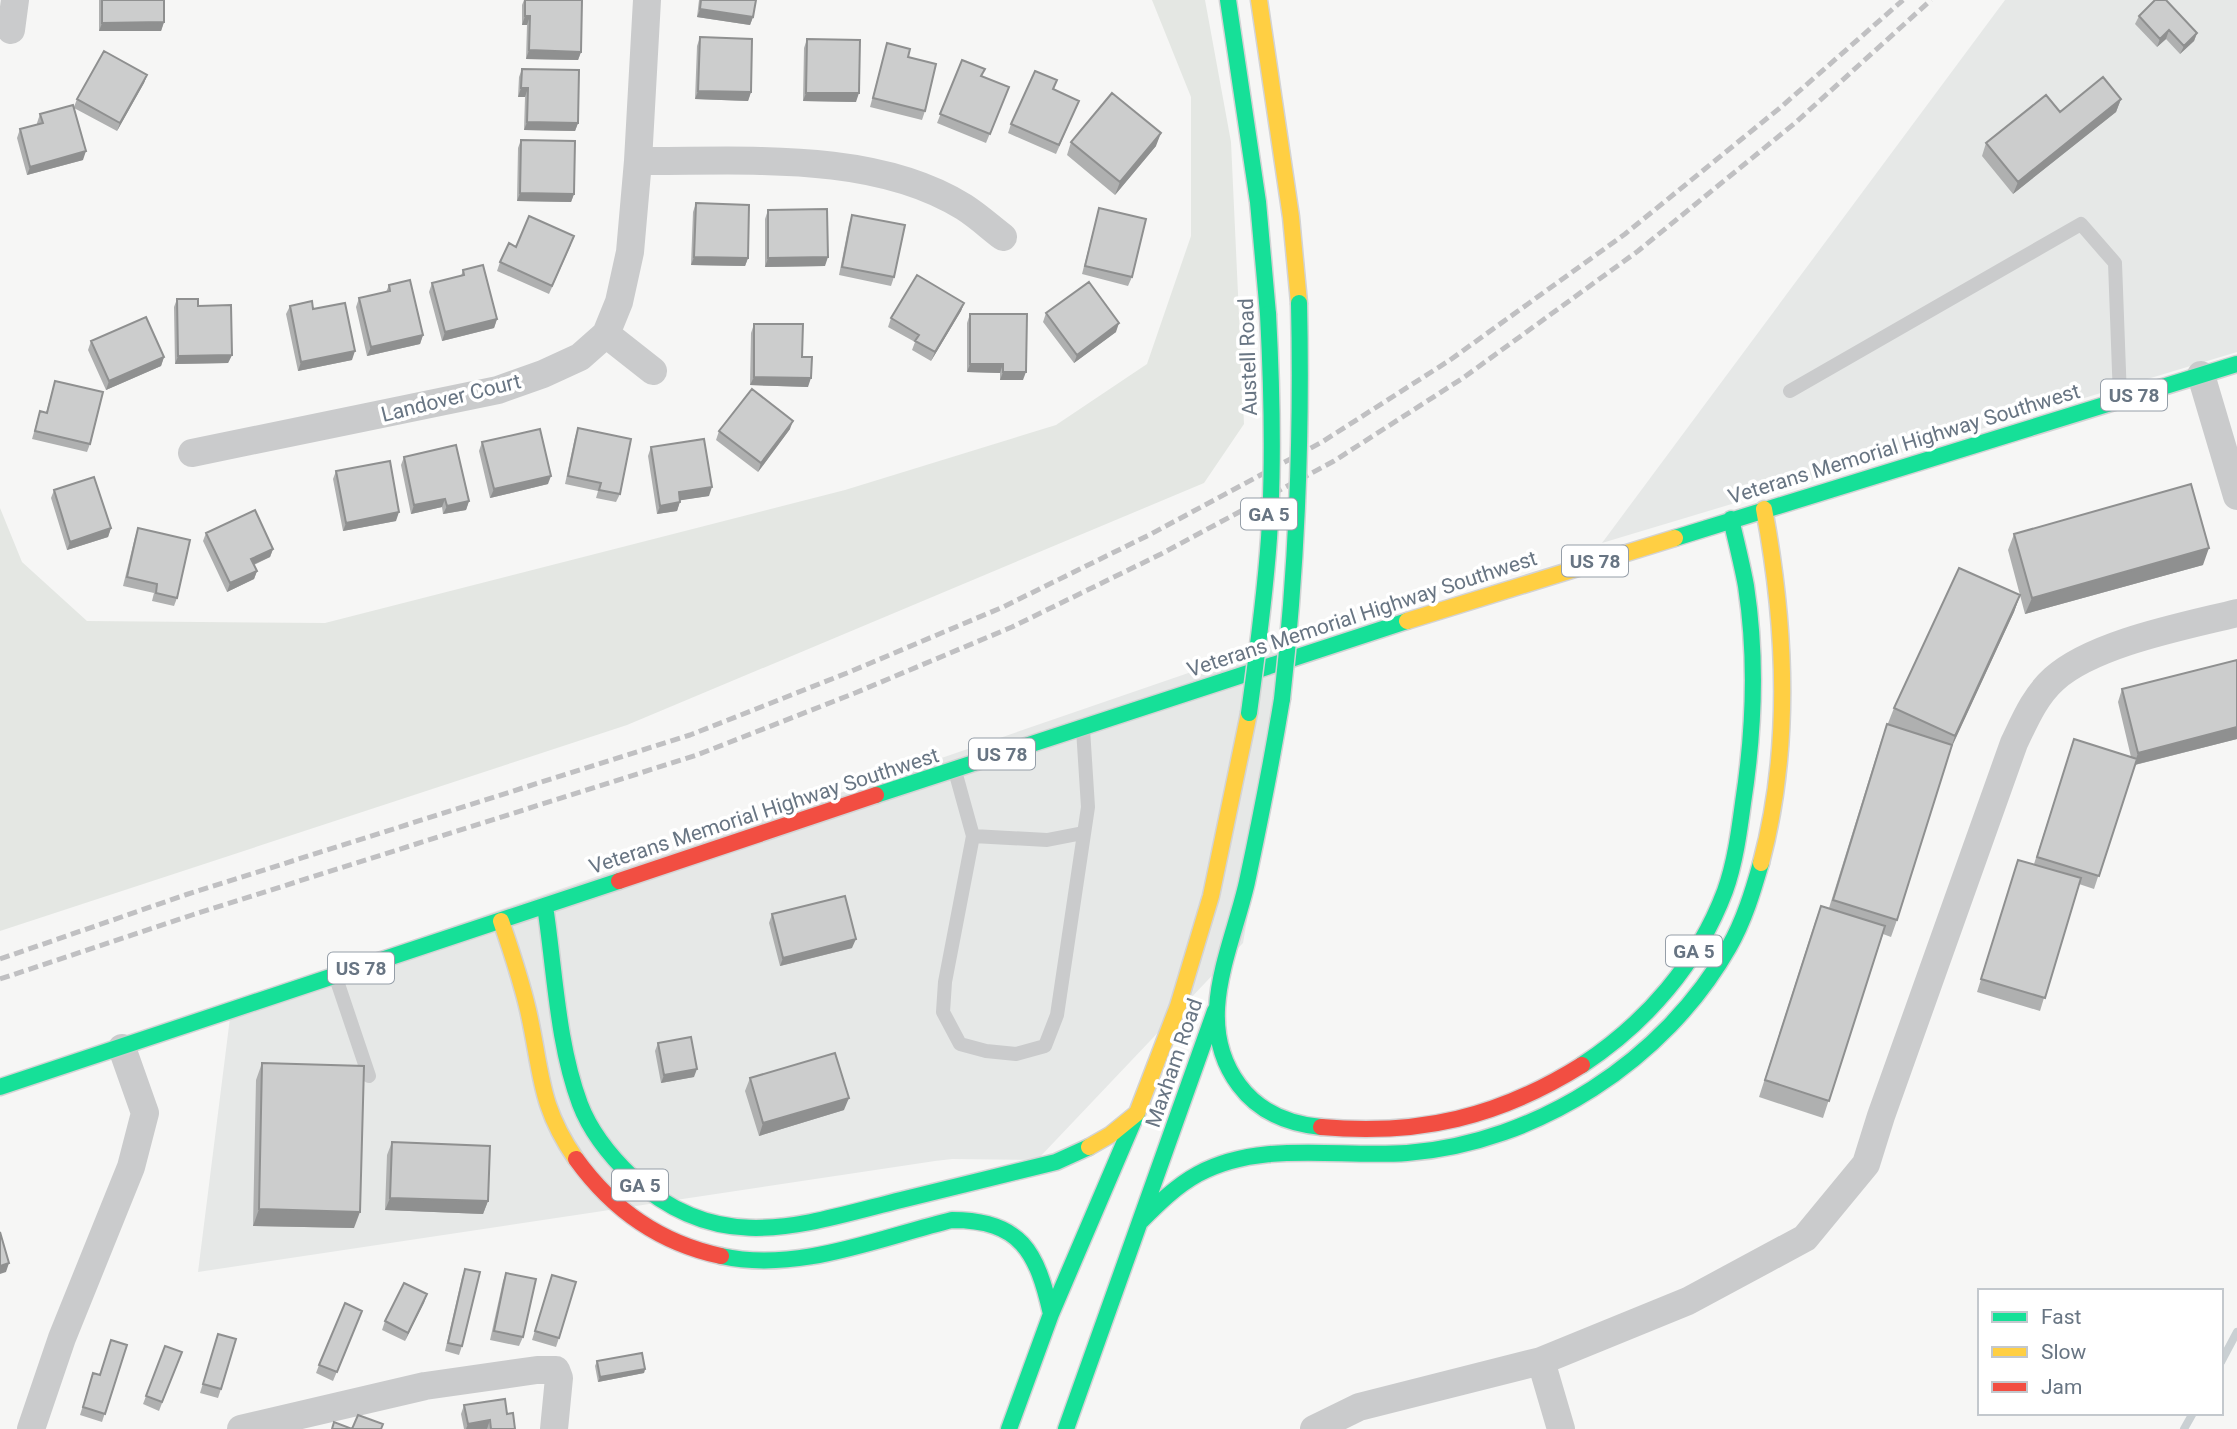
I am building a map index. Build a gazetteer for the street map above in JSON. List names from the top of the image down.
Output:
{
  "streets": {
    "main road": [
      "Austell Road",
      "US 78",
      "Veterans Memorial Highway Southwest",
      "GA 5",
      "Maxham Road"
    ],
    "street": ["Landover Court"]
  },
  "crossings": [
    ["Austell Road", "Maxham Road"],
    ["US 78", "Veterans Memorial Highway Southwest"],
    ["US 78", "GA 5"],
    ["Veterans Memorial Highway Southwest", "GA 5"],
    ["GA 5", "Maxham Road"]
  ],
  "legend": ["Fast", "Slow", "Jam"]
}
